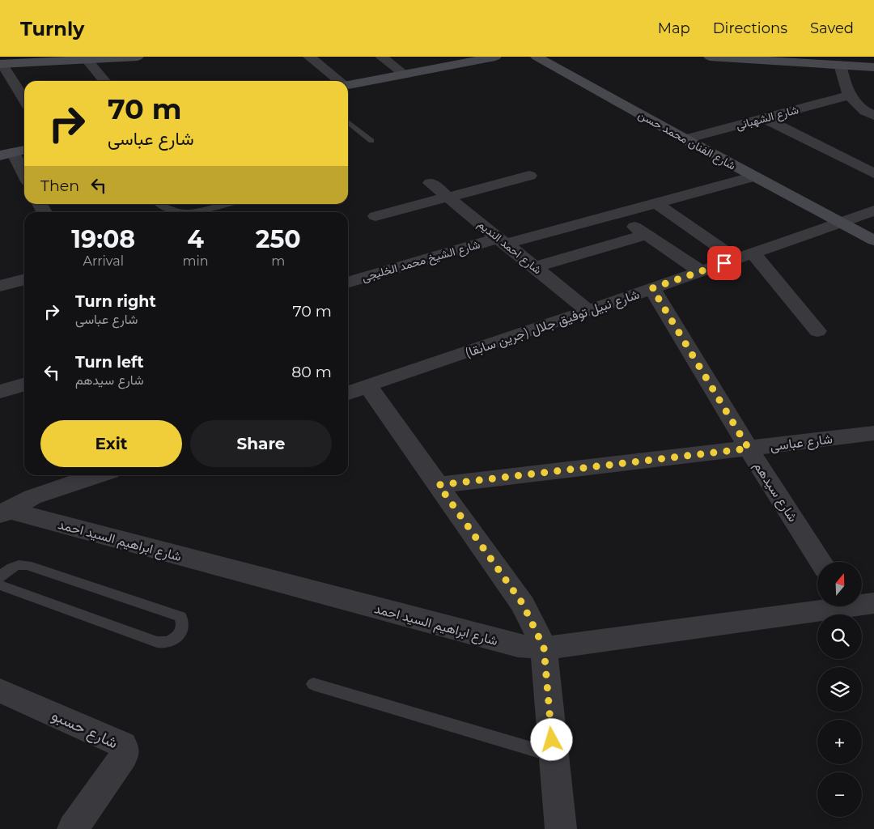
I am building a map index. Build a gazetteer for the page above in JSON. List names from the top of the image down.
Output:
{
  "streets": {
    "street": [
      "شارع الشهبانى",
      "شارع الفنان محمد حسن",
      "شارع احمد النديم",
      "شارع الشيخ محمد الخليجى",
      "شارع نبيل توفيق جلال (جرين سابقا)",
      "شارع عباسى",
      "شارع سيدهم",
      "شارع ابراهيم السيد احمد",
      "شارع حسبو"
    ]
  },
  "crossings": [
    ["شارع الشهبانى", "شارع الفنان محمد حسن"],
    ["شارع الفنان محمد حسن", "شارع الشيخ محمد الخليجى"],
    ["شارع الفنان محمد حسن", "شارع نبيل توفيق جلال (جرين سابقا)"],
    ["شارع احمد النديم", "شارع الشيخ محمد الخليجى"],
    ["شارع احمد النديم", "شارع نبيل توفيق جلال (جرين سابقا)"],
    ["شارع نبيل توفيق جلال (جرين سابقا)", "شارع سيدهم"],
    ["شارع عباسى", "شارع سيدهم"]
  ],
  "north": "top",
  "page": {
    "header": "Turnly",
    "nav": ["Map", "Directions", "Saved"],
    "turn": ["70 m", "شارع عباسى"],
    "then": "Then",
    "eta": [
      "19:08",
      "Arrival",
      "4",
      "min",
      "250",
      "m"
    ],
    "list": [
      {
        "name": "Turn right",
        "note": "شارع عباسى",
        "value": "70 m"
      },
      {
        "name": "Turn left",
        "note": "شارع سيدهم",
        "value": "80 m"
      }
    ],
    "buttons": ["Exit", "Share"],
    "map_buttons": ["+", "−"]
  }
}
